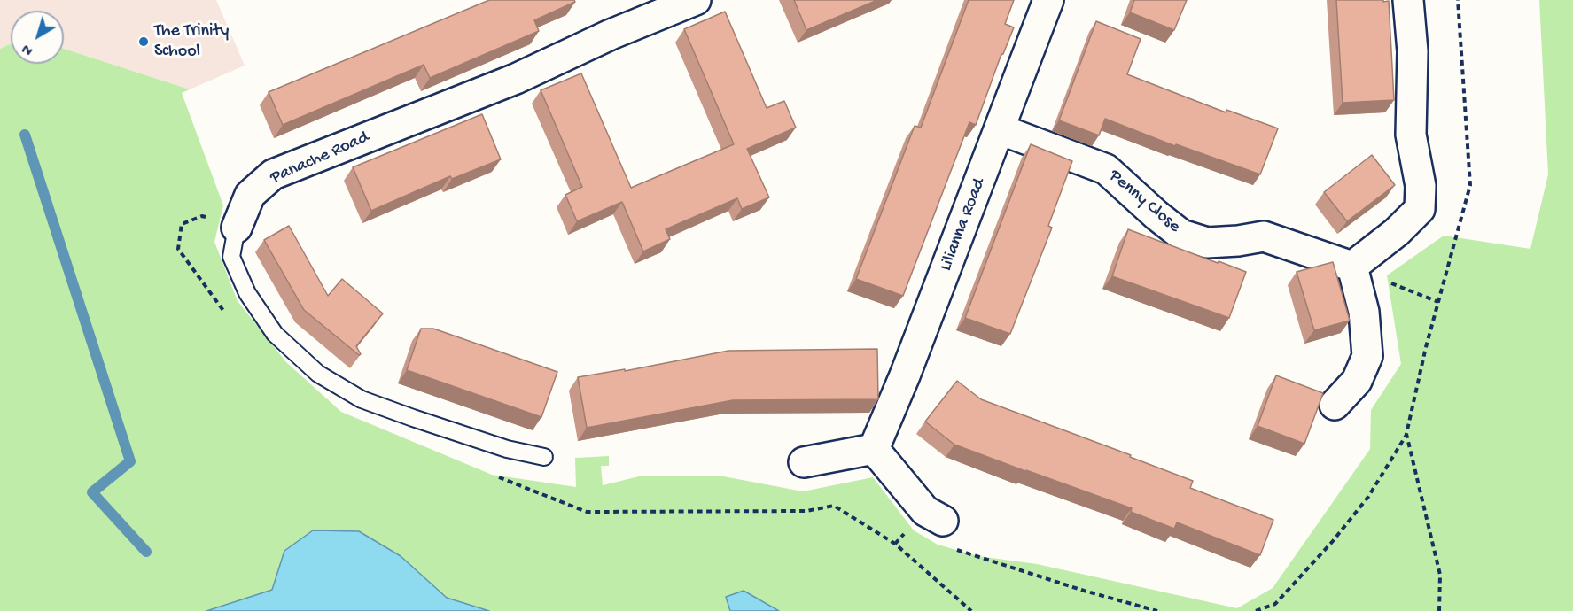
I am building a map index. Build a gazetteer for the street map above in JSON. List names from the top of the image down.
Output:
{
  "streets": {
    "street": ["Panache Road", "Penny Close", "Lilianna Road"]
  },
  "crossings": [
    ["Penny Close", "Lilianna Road"]
  ],
  "places": ["The Trinity School"],
  "north": "bottom left"
}
